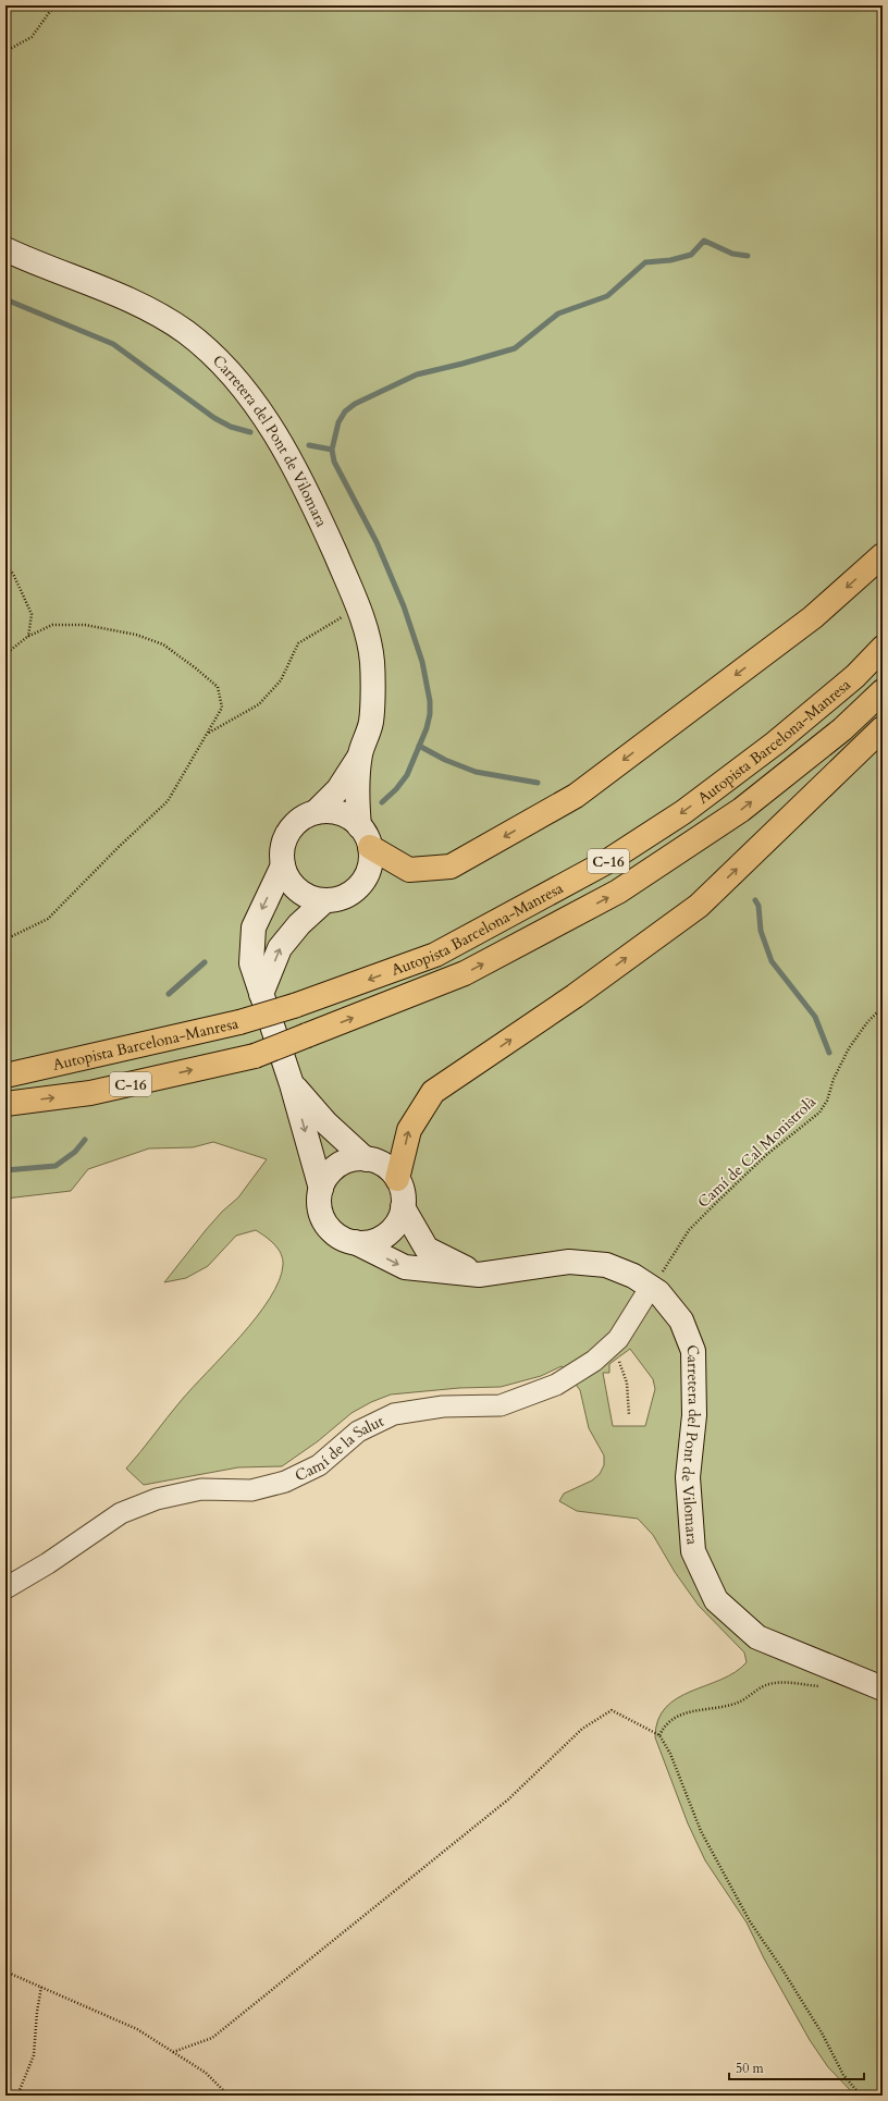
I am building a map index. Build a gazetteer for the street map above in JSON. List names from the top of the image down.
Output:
{
  "streets": {
    "highway": ["Autopista Barcelona-Manresa", "C-16"],
    "street": ["Carretera del Pont de Vilomara", "Camí de la Salut"],
    "path": ["Camí de Cal Monistrolà"]
  },
  "crossings": [
    ["Carretera del Pont de Vilomara", "Camí de Cal Monistrolà"],
    ["Carretera del Pont de Vilomara", "Camí de la Salut"],
    ["Camí de Cal Monistrolà", "Camí de la Salut"]
  ],
  "scale_bar": "50 m"
}
